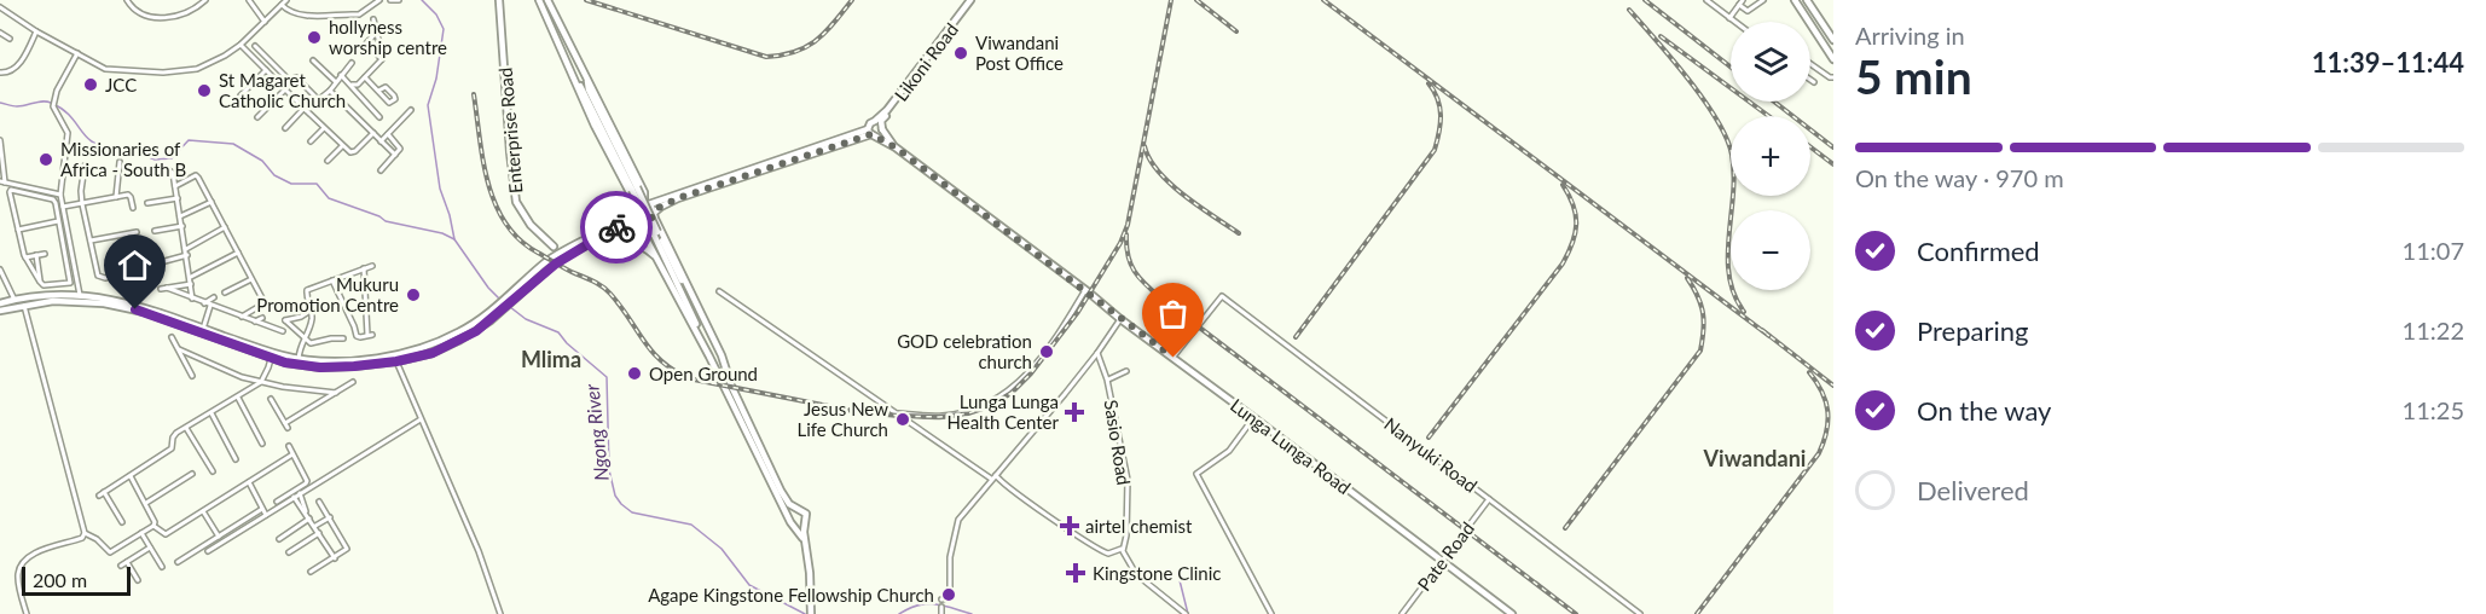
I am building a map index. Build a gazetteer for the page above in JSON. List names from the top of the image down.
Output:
{
  "streets": {
    "main road": ["Likoni Road", "Enterprise Road", "Lunga Lunga Road"],
    "street": ["Sasio Road", "Nanyuki Road", "Pate Road"]
  },
  "crossings": [
    ["Likoni Road", "Lunga Lunga Road"],
    ["Lunga Lunga Road", "Nanyuki Road"],
    ["Lunga Lunga Road", "Pate Road"],
    ["Nanyuki Road", "Pate Road"]
  ],
  "districts": ["Mlima", "Viwandani"],
  "water": ["Ngong River"],
  "places": {
    "other": [
      "hollyness worship centre",
      "Viwandani Post Office",
      "JCC",
      "St Magaret Catholic Church",
      "Missionaries of Africa - South B",
      "Mukuru Promotion Centre",
      "GOD celebration church",
      "Open Ground",
      "Jesus New Life Church",
      "Agape Kingstone Fellowship Church"
    ],
    "health": ["Lunga Lunga Health Center", "airtel chemist", "Kingstone Clinic"]
  },
  "scale_bar": "200 m",
  "page": {
    "heading": ["5 min", "Arriving in", "11:39–11:44"],
    "map_buttons": ["+", "−"],
    "bar": "On the way · 970 m",
    "list": [
      ["Confirmed", "11:07"],
      ["Preparing", "11:22"],
      ["On the way", "11:25"],
      "Delivered"
    ],
    "scale": "200 m"
  }
}
